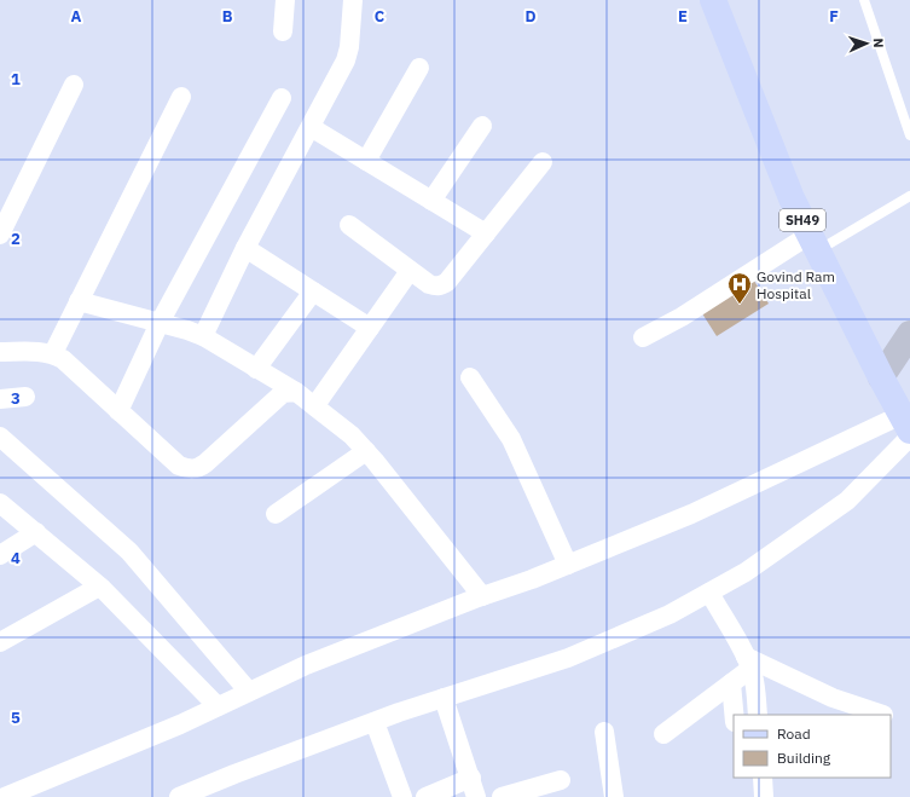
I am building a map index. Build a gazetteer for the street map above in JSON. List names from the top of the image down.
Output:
{
  "streets": {
    "main road": ["SH49"]
  },
  "places": {
    "hospital": ["Govind Ram Hospital"]
  },
  "legend": ["Road", "Building"],
  "north": "right",
  "grid": {
    "columns": [
      "A",
      "B",
      "C",
      "D",
      "E",
      "F"
    ],
    "rows": [
      "1",
      "2",
      "3",
      "4",
      "5"
    ]
  }
}
